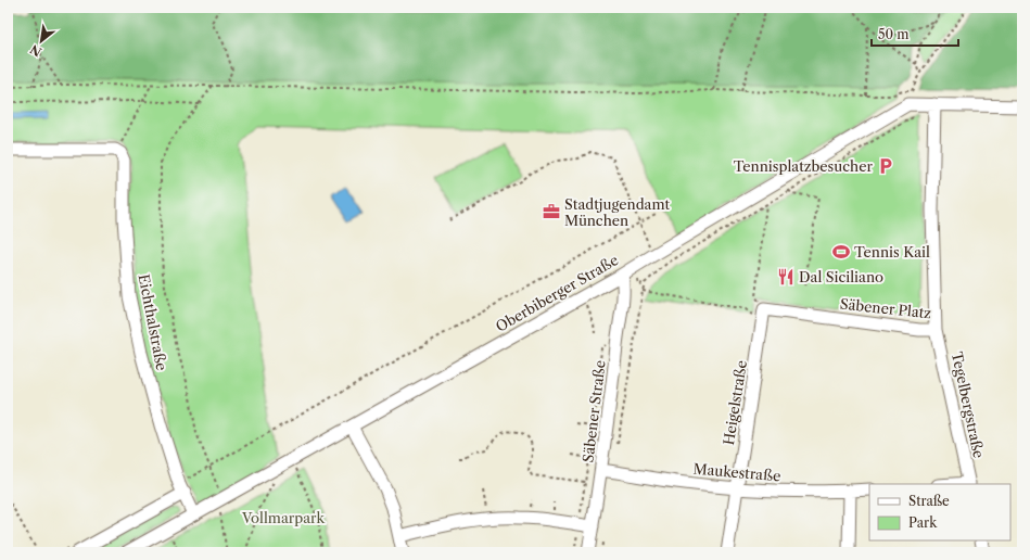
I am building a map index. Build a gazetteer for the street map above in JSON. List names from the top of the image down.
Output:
{
  "streets": {
    "street": [
      "Oberbiberger Straße",
      "Säbener Platz",
      "Eichthalstraße",
      "Heigelstraße",
      "Tegelbergstraße",
      "Säbener Straße",
      "Maukestraße"
    ]
  },
  "crossings": [
    ["Oberbiberger Straße", "Säbener Platz"],
    ["Oberbiberger Straße", "Säbener Straße"],
    ["Säbener Platz", "Heigelstraße"],
    ["Säbener Platz", "Tegelbergstraße"],
    ["Heigelstraße", "Maukestraße"],
    ["Säbener Straße", "Maukestraße"]
  ],
  "parks": ["Vollmarpark"],
  "places": {
    "parking": ["Tennisplatzbesucher"],
    "office": ["Stadtjugendamt München"],
    "sports": ["Tennis Kail"],
    "restaurant": ["Dal Siciliano"]
  },
  "legend": ["Straße", "Park"],
  "scale_bar": "50 m",
  "north": "bottom left"
}
